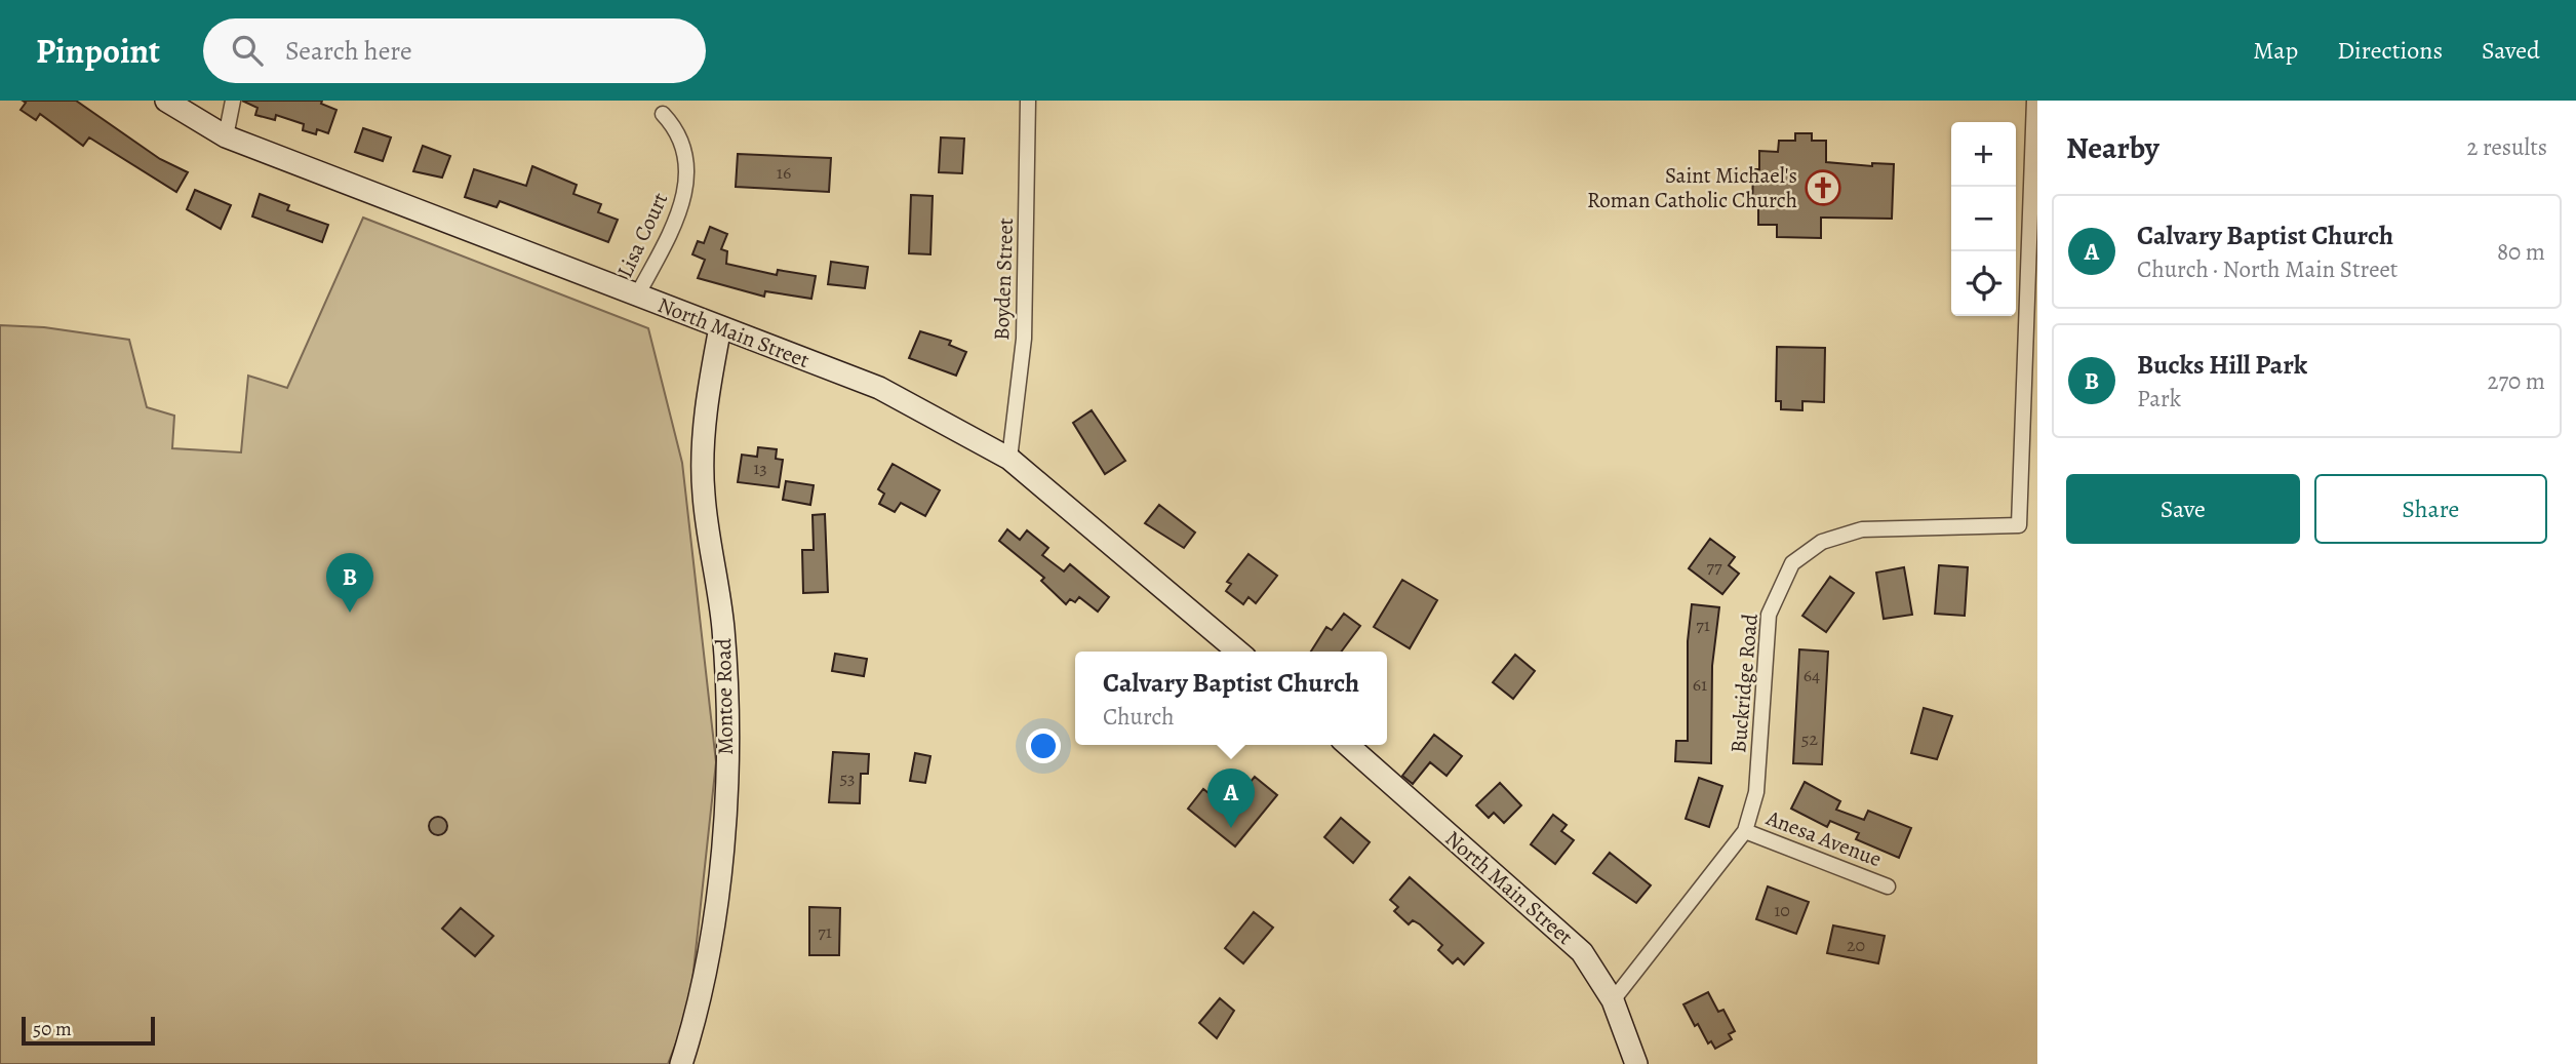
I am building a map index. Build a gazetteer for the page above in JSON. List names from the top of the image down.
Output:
{
  "streets": {
    "main road": ["North Main Street", "Montoe Road"],
    "street": [
      "Lisa Court",
      "Boyden Street",
      "Buckridge Road",
      "Anesa Avenue"
    ]
  },
  "crossings": [
    ["Lisa Court", "North Main Street"],
    ["Boyden Street", "North Main Street"],
    ["North Main Street", "Buckridge Road"],
    ["North Main Street", "Montoe Road"],
    ["Buckridge Road", "Anesa Avenue"]
  ],
  "places": {
    "church": ["Saint Michael's Roman Catholic Church"]
  },
  "house_numbers": [
    "16",
    "13",
    "77",
    "71",
    "64",
    "61",
    "52",
    "53",
    "10",
    "71",
    "20"
  ],
  "scale_bar": "50 m",
  "page": {
    "header": "Pinpoint",
    "search": "Search here",
    "nav": ["Map", "Directions", "Saved"],
    "heading": ["Nearby", "2 results"],
    "map_buttons": ["+", "−"],
    "list": [
      {
        "mark": "A",
        "name": "Calvary Baptist Church",
        "note": "Church · North Main Street",
        "value": "80 m"
      },
      {
        "mark": "B",
        "name": "Bucks Hill Park",
        "note": "Park",
        "value": "270 m"
      }
    ],
    "buttons": ["Save", "Share"],
    "pins": ["B", "A"],
    "popup": ["Calvary Baptist Church", "Church"],
    "scale": "50 m"
  }
}
